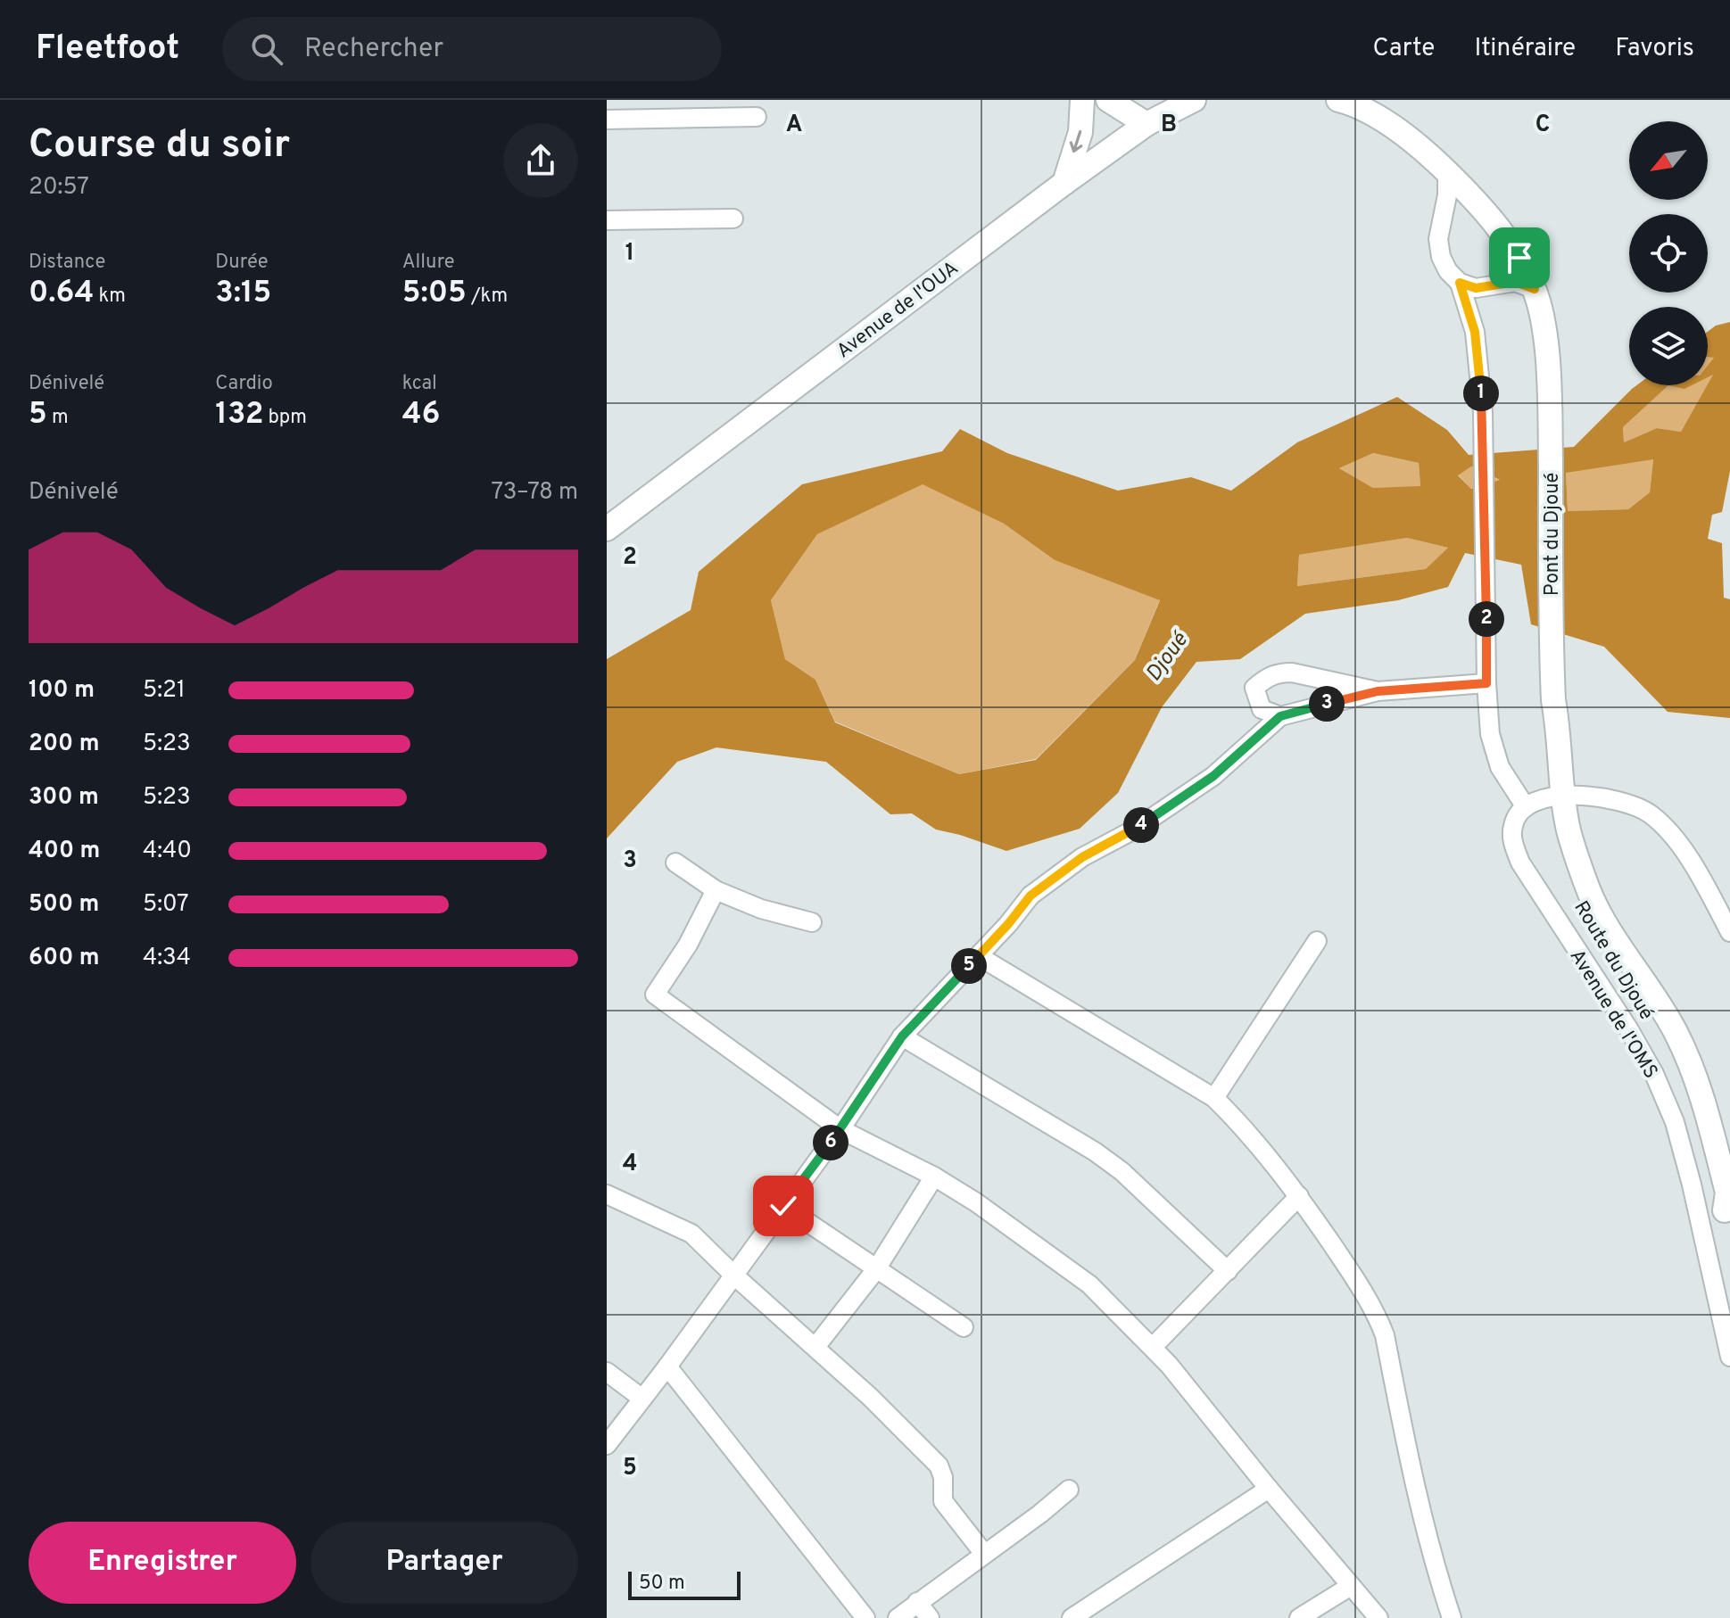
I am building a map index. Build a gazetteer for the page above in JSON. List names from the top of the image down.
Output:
{
  "streets": {
    "main road": ["Avenue de l'OUA", "Pont du Djoué", "Route du Djoué"],
    "street": ["Avenue de l'OMS"]
  },
  "crossings": [
    ["Pont du Djoué", "Route du Djoué"]
  ],
  "water": ["Djoué"],
  "scale_bar": "50 m",
  "north": "bottom left",
  "page": {
    "header": "Fleetfoot",
    "search": "Rechercher",
    "nav": ["Carte", "Itinéraire", "Favoris"],
    "heading": ["Course du soir", "20:57"],
    "stats": [
      ["Distance", "0.64 km"],
      ["Durée", "3:15"],
      ["Allure", "5:05 /km"],
      ["Dénivelé", "5 m"],
      ["Cardio", "132 bpm"],
      ["kcal", "46"]
    ],
    "pins": [
      "1",
      "2",
      "3",
      "4",
      "5",
      "6"
    ],
    "chart": ["Dénivelé", "73–78 m"],
    "list": [
      {
        "name": "100 m",
        "note": "5:21"
      },
      {
        "name": "200 m",
        "note": "5:23"
      },
      {
        "name": "300 m",
        "note": "5:23"
      },
      {
        "name": "400 m",
        "note": "4:40"
      },
      {
        "name": "500 m",
        "note": "5:07"
      },
      {
        "name": "600 m",
        "note": "4:34"
      }
    ],
    "buttons": ["Enregistrer", "Partager"],
    "scale": "50 m"
  },
  "grid": {
    "columns": ["A", "B", "C"],
    "rows": [
      "1",
      "2",
      "3",
      "4",
      "5"
    ]
  }
}
